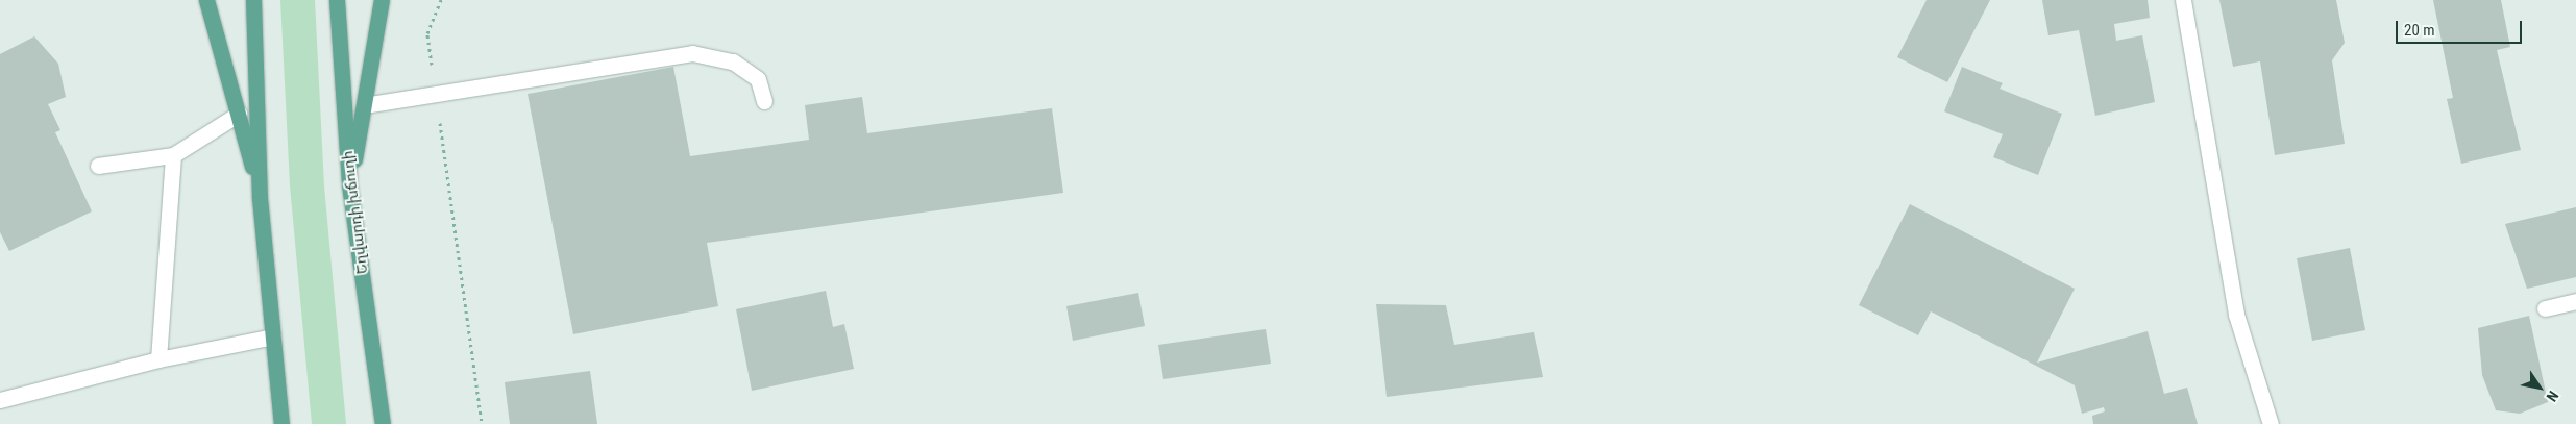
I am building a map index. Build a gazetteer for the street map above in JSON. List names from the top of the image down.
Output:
{
  "streets": {
    "main road": ["Եղվարդի խճուղի"]
  },
  "scale_bar": "20 m",
  "north": "bottom right"
}
